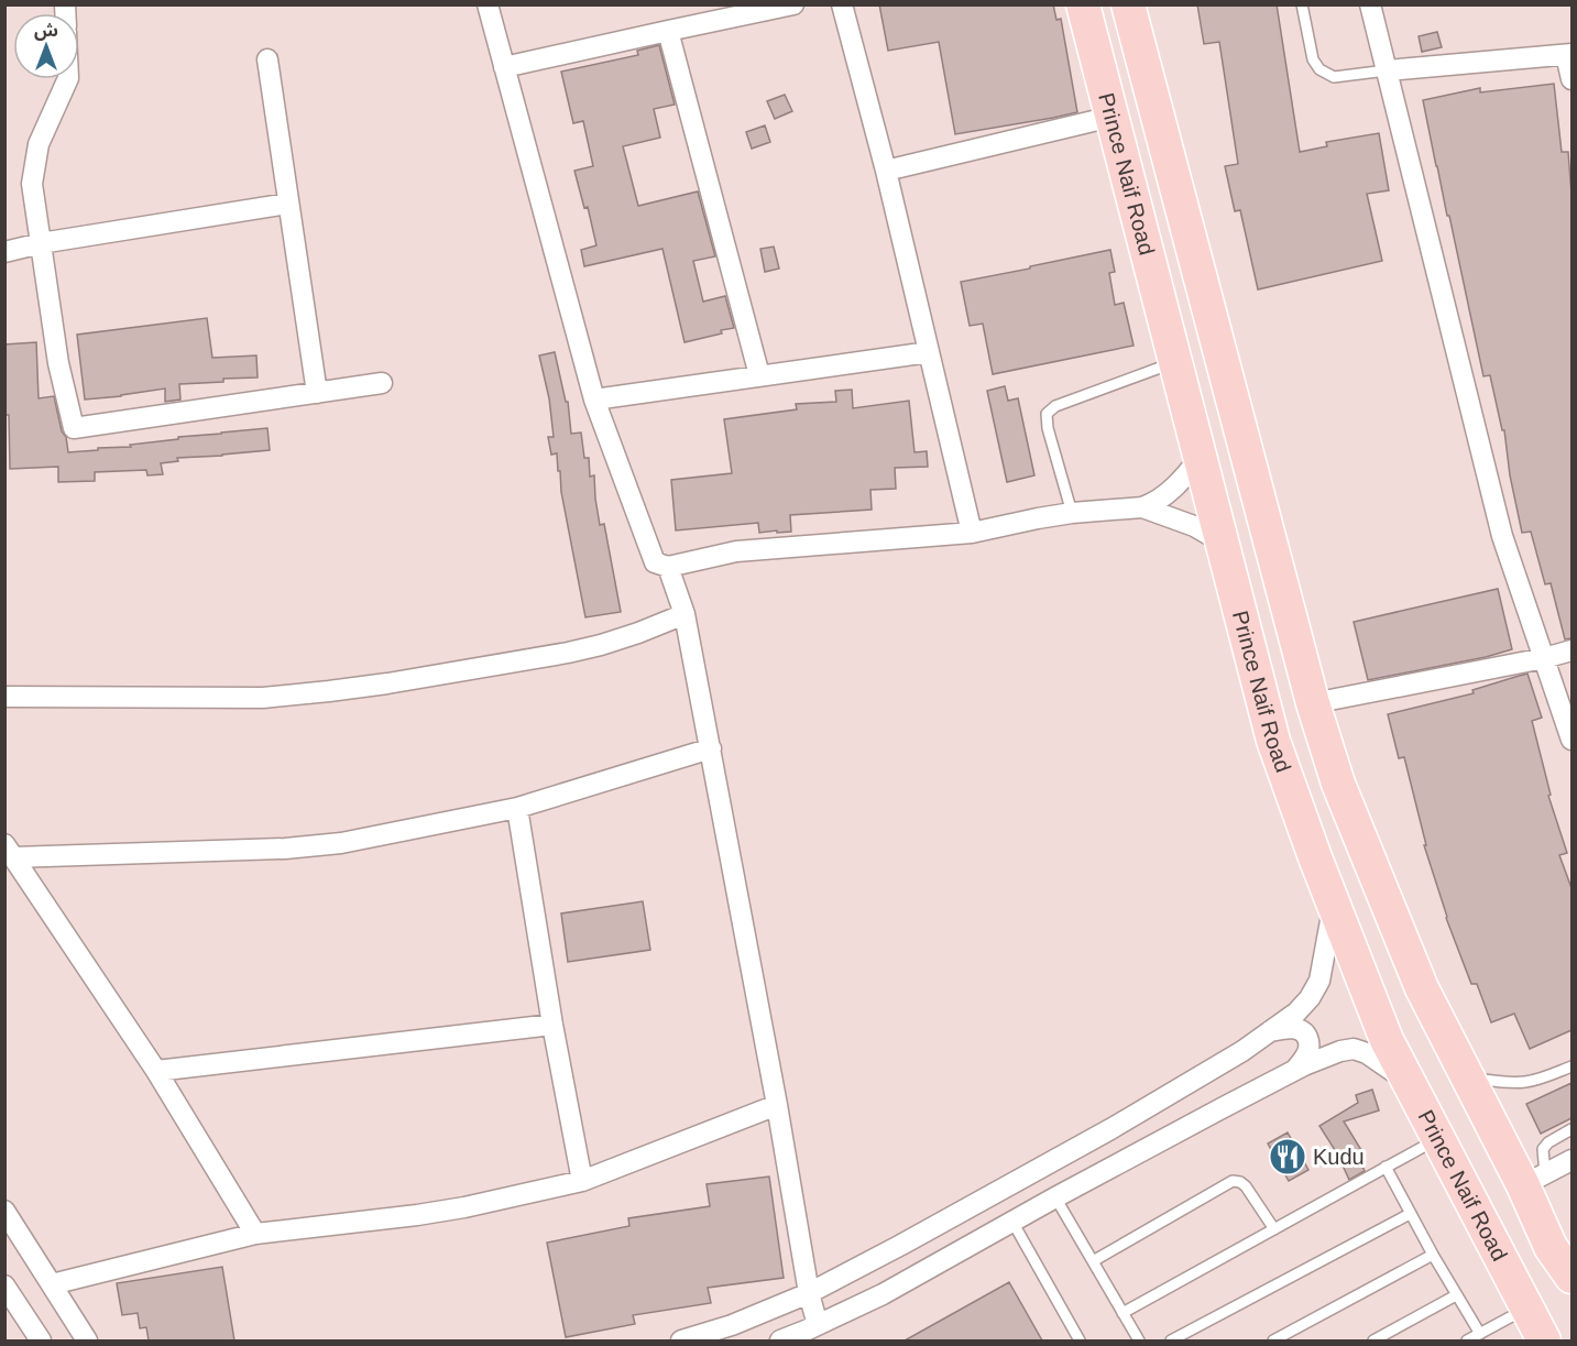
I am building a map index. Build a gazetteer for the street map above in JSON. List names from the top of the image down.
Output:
{
  "streets": {
    "main road": ["Prince Naif Road"]
  },
  "places": {
    "restaurant": ["Kudu"]
  },
  "north": "top"
}
